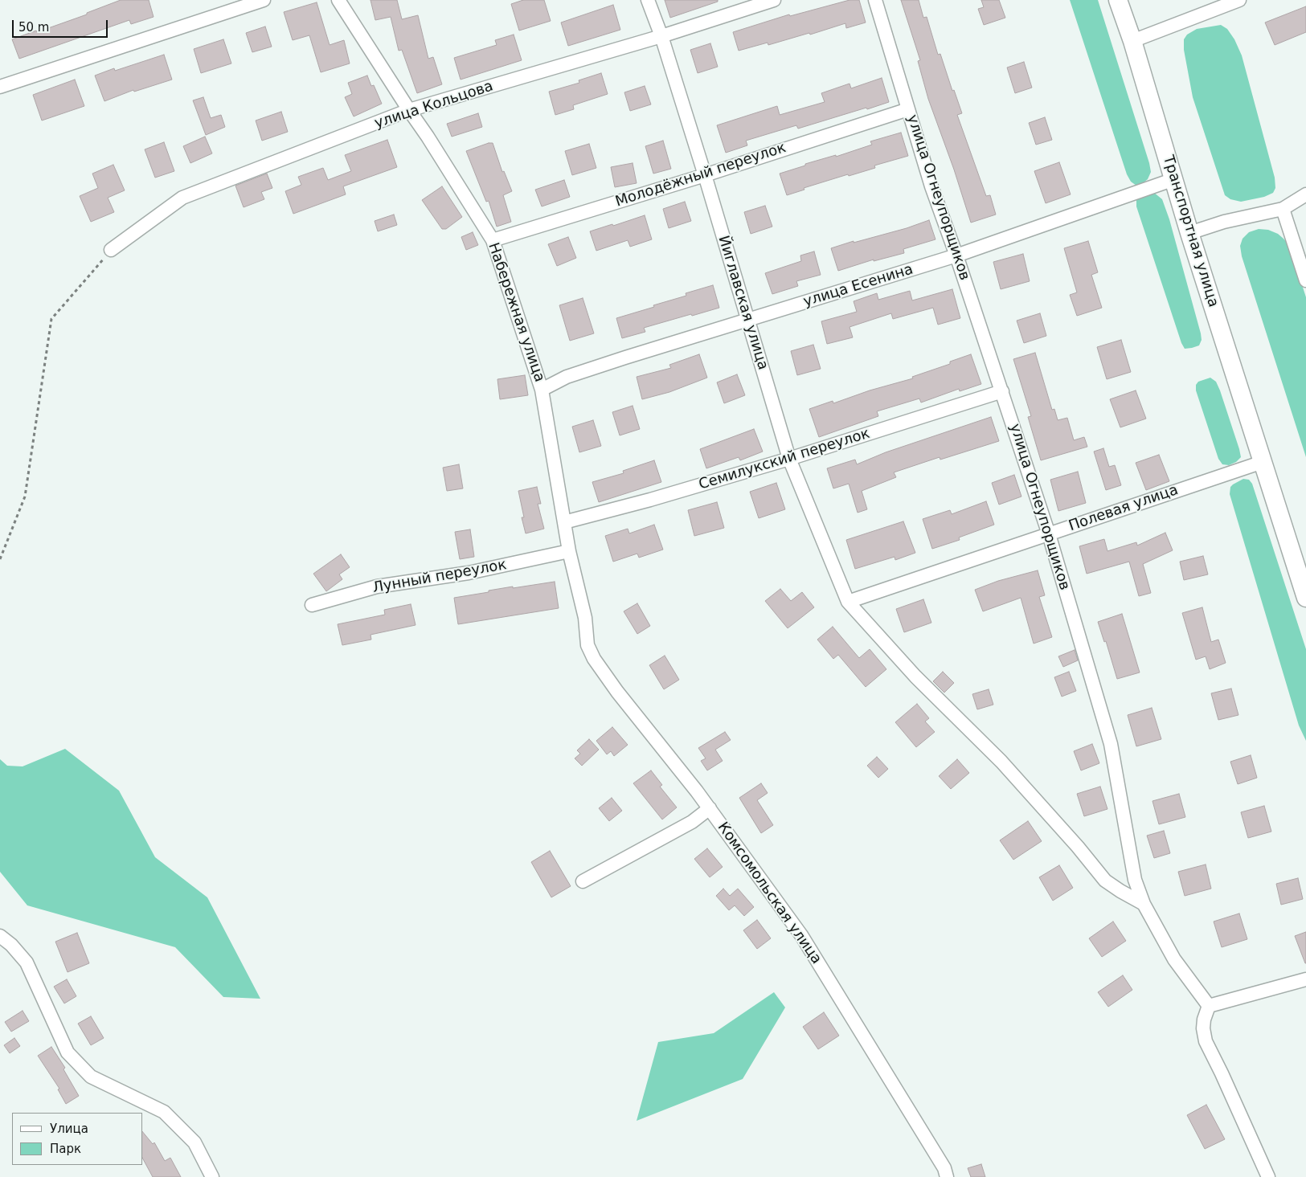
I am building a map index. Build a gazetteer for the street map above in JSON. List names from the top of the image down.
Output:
{
  "streets": {
    "main road": ["Транспортная улица"],
    "street": [
      "улица Кольцова",
      "Молодёжный переулок",
      "улица Огнеупорщиков",
      "улица Есенина",
      "Йиглавская улица",
      "Набережная улица",
      "Семилукский переулок",
      "Полевая улица",
      "Лунный переулок",
      "Комсомольская улица"
    ]
  },
  "crossings": [
    ["улица Кольцова", "Йиглавская улица"],
    ["улица Кольцова", "Набережная улица"],
    ["Молодёжный переулок", "улица Огнеупорщиков"],
    ["Молодёжный переулок", "Йиглавская улица"],
    ["Молодёжный переулок", "Набережная улица"],
    ["улица Огнеупорщиков", "улица Есенина"],
    ["улица Огнеупорщиков", "Йиглавская улица"],
    ["улица Огнеупорщиков", "Семилукский переулок"],
    ["улица Огнеупорщиков", "Полевая улица"],
    ["Транспортная улица", "улица Есенина"],
    ["Транспортная улица", "Полевая улица"],
    ["улица Есенина", "Йиглавская улица"],
    ["улица Есенина", "Набережная улица"],
    ["Йиглавская улица", "Семилукский переулок"],
    ["Йиглавская улица", "Полевая улица"],
    ["Набережная улица", "Семилукский переулок"],
    ["Набережная улица", "Лунный переулок"],
    ["Набережная улица", "Комсомольская улица"]
  ],
  "legend": ["Улица", "Парк"],
  "scale_bar": "50 m"
}
